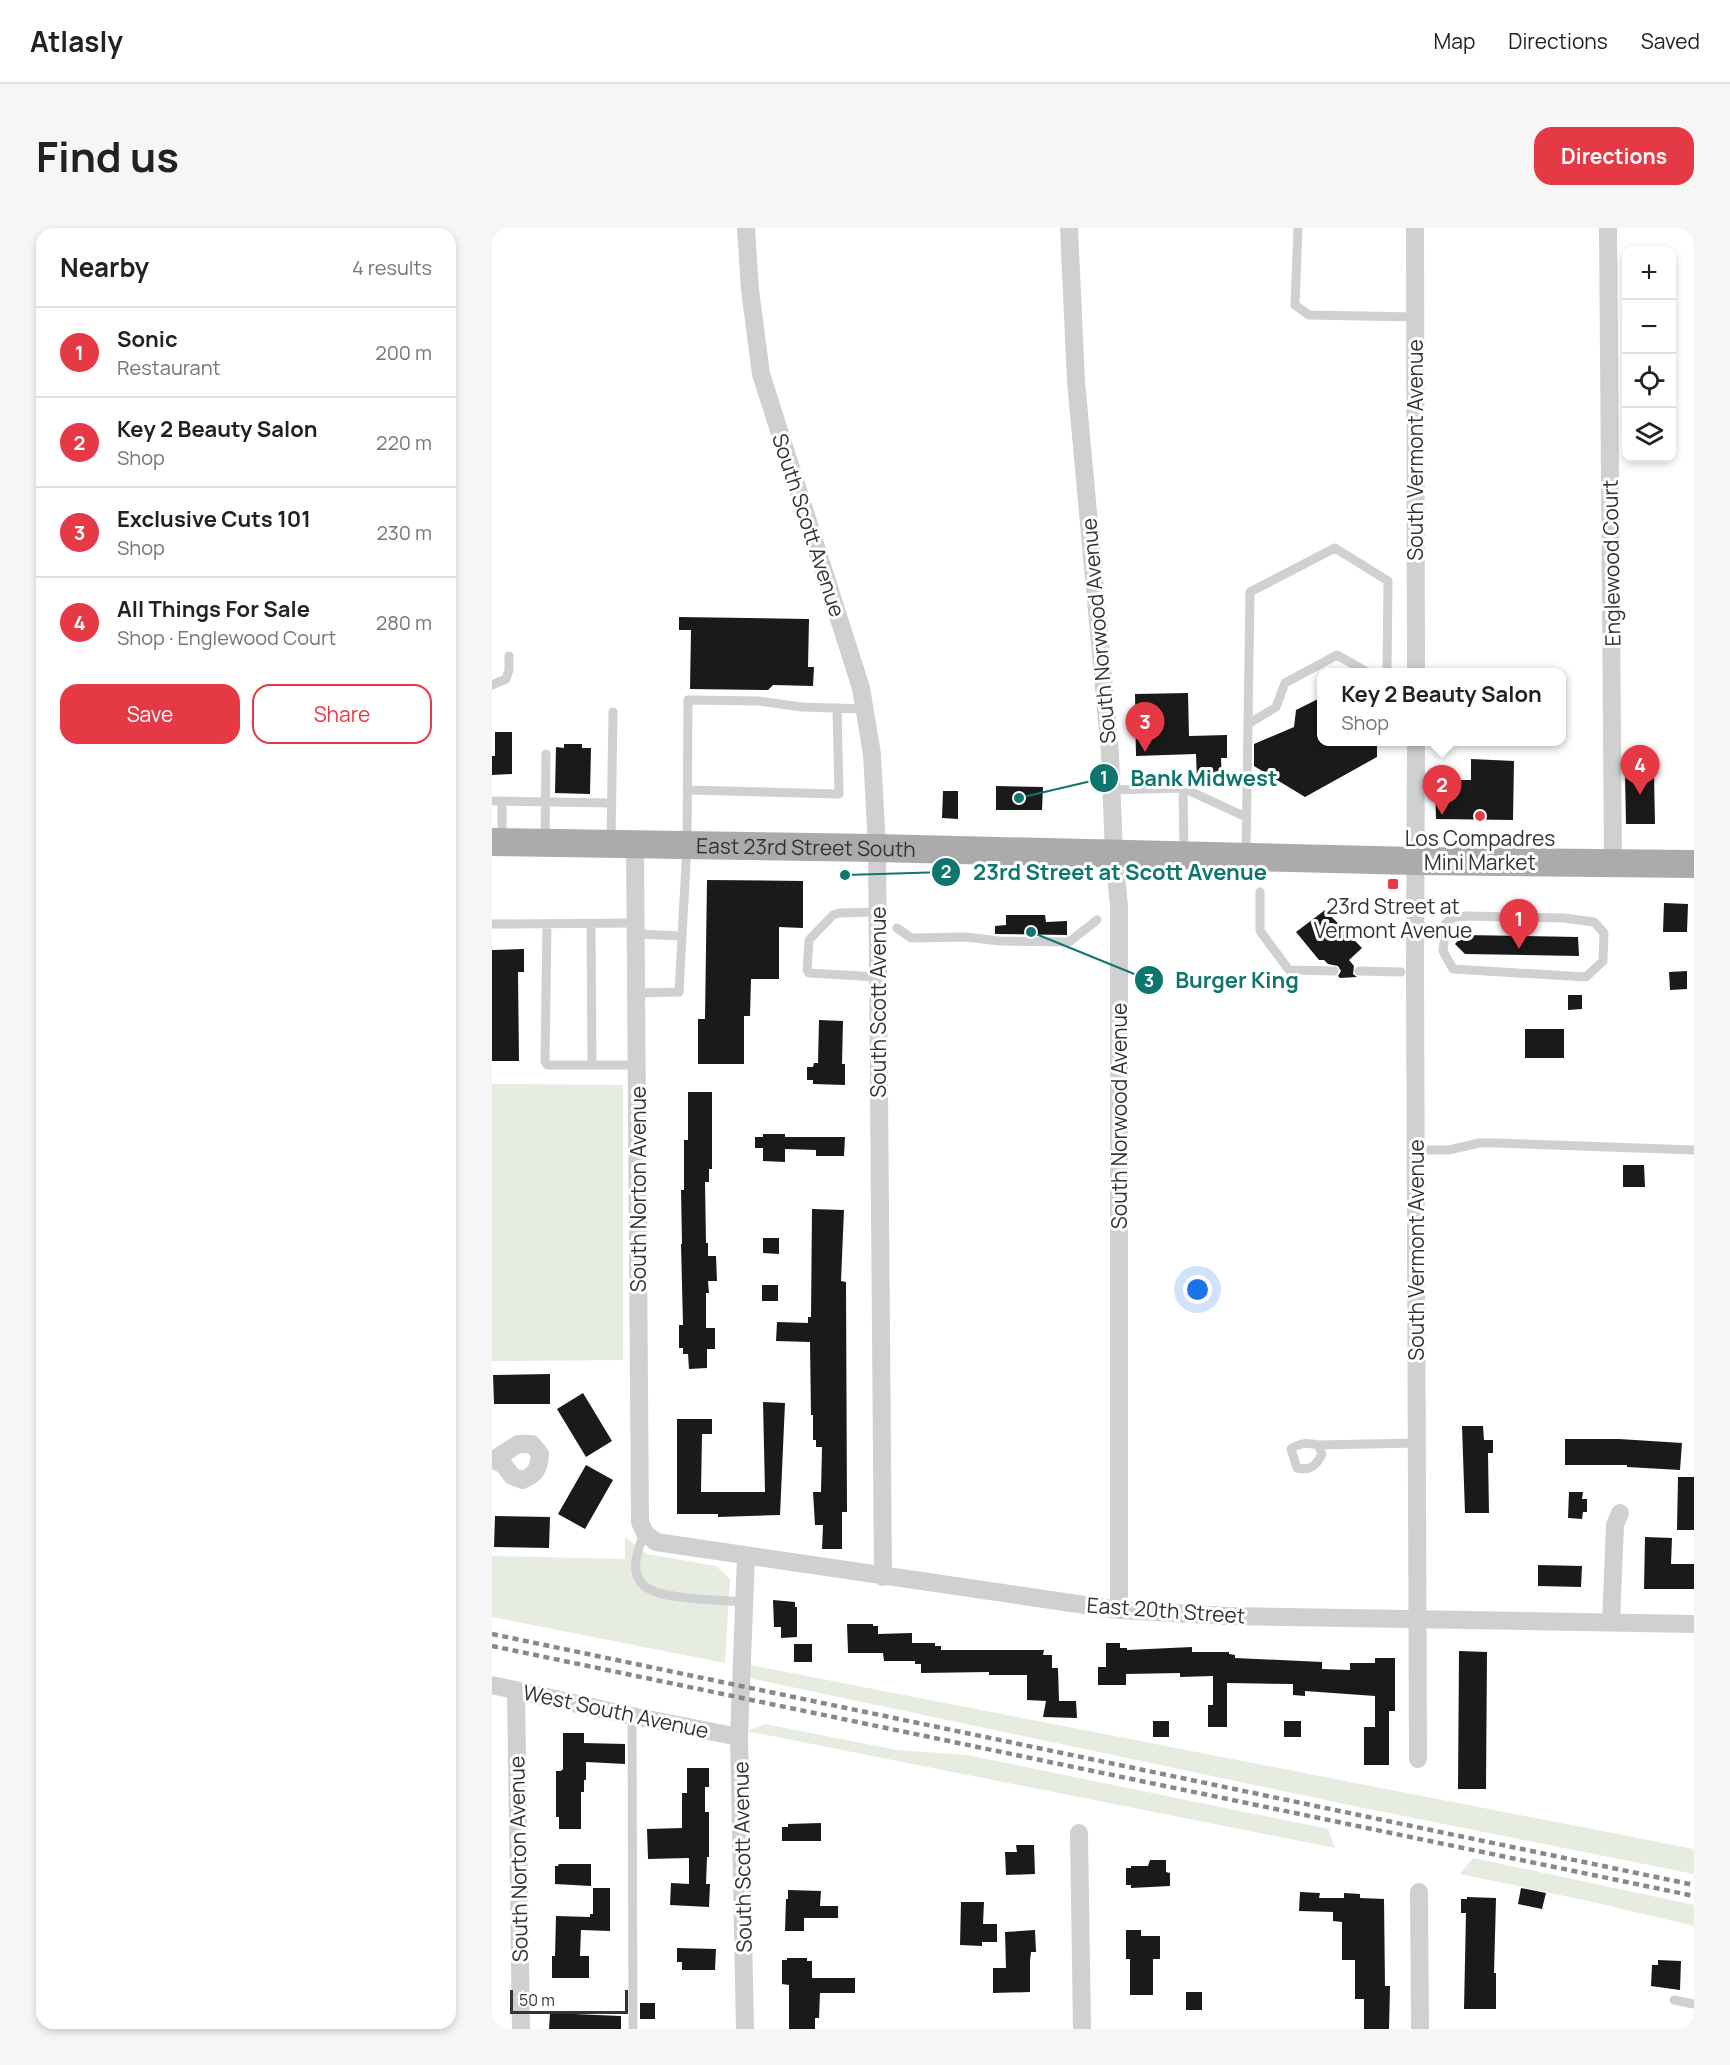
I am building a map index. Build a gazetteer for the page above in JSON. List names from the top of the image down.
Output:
{
  "streets": {
    "main road": ["East 23rd Street South"],
    "street": [
      "South Vermont Avenue",
      "South Scott Avenue",
      "Englewood Court",
      "South Norwood Avenue",
      "South Norton Avenue",
      "East 20th Street",
      "West South Avenue"
    ]
  },
  "crossings": [
    ["South Vermont Avenue", "East 23rd Street South"],
    ["South Vermont Avenue", "East 20th Street"],
    ["South Scott Avenue", "East 23rd Street South"],
    ["South Scott Avenue", "East 20th Street"],
    ["South Scott Avenue", "West South Avenue"],
    ["Englewood Court", "East 23rd Street South"],
    ["South Norwood Avenue", "East 23rd Street South"],
    ["South Norwood Avenue", "East 20th Street"],
    ["East 23rd Street South", "South Norton Avenue"],
    ["South Norton Avenue", "East 20th Street"],
    ["South Norton Avenue", "West South Avenue"]
  ],
  "places": {
    "other": [
      "Bank Midwest",
      "Los Compadres Mini Market",
      "23rd Street at Scott Avenue",
      "Burger King"
    ],
    "transit": ["23rd Street at Vermont Avenue"]
  },
  "scale_bar": "50 m",
  "page": {
    "header": "Atlasly",
    "nav": ["Map", "Directions", "Saved"],
    "title": "Find us",
    "buttons": [
      "Directions",
      ["Save", "Share"]
    ],
    "heading": ["Nearby", "4 results"],
    "map_buttons": ["+", "−"],
    "list": [
      {
        "mark": "1",
        "name": "Sonic",
        "note": "Restaurant",
        "value": "200 m"
      },
      {
        "mark": "2",
        "name": "Key 2 Beauty Salon",
        "note": "Shop",
        "value": "220 m"
      },
      {
        "mark": "3",
        "name": "Exclusive Cuts 101",
        "note": "Shop",
        "value": "230 m"
      },
      {
        "mark": "4",
        "name": "All Things For Sale",
        "note": "Shop · Englewood Court",
        "value": "280 m"
      }
    ],
    "popup": ["Key 2 Beauty Salon", "Shop"],
    "pins": [
      "3",
      "4",
      "2",
      "1"
    ],
    "scale": "50 m"
  }
}
